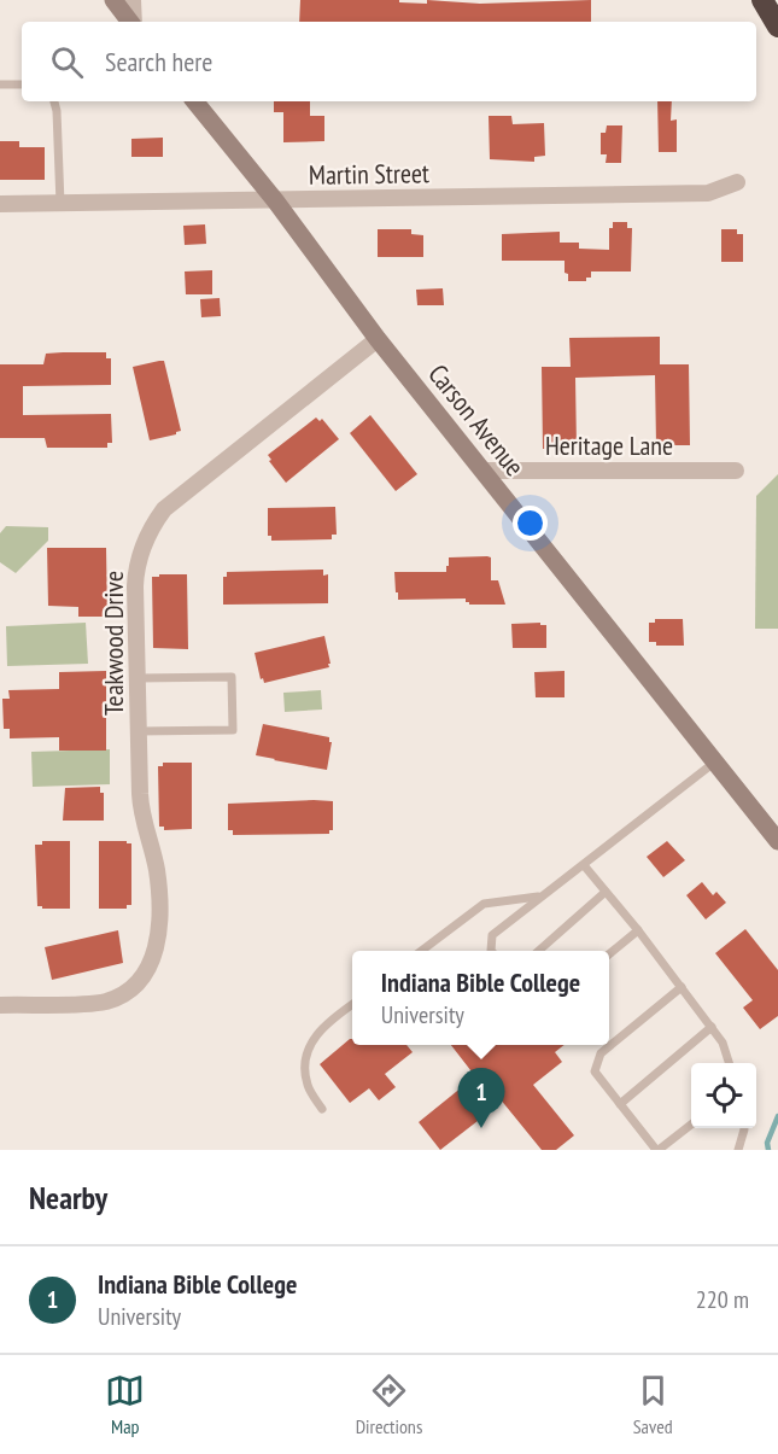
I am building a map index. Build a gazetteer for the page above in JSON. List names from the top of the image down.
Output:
{
  "streets": {
    "main road": ["Carson Avenue"],
    "street": ["Martin Street", "Heritage Lane", "Teakwood Drive"]
  },
  "crossings": [
    ["Martin Street", "Carson Avenue"],
    ["Carson Avenue", "Heritage Lane"],
    ["Carson Avenue", "Teakwood Drive"]
  ],
  "page": {
    "search": "Search here",
    "popup": ["Indiana Bible College", "University"],
    "pins": "1",
    "heading": "Nearby",
    "list": [
      {
        "mark": "1",
        "name": "Indiana Bible College",
        "note": "University",
        "value": "220 m"
      }
    ],
    "nav": ["Map", "Directions", "Saved"]
  }
}
